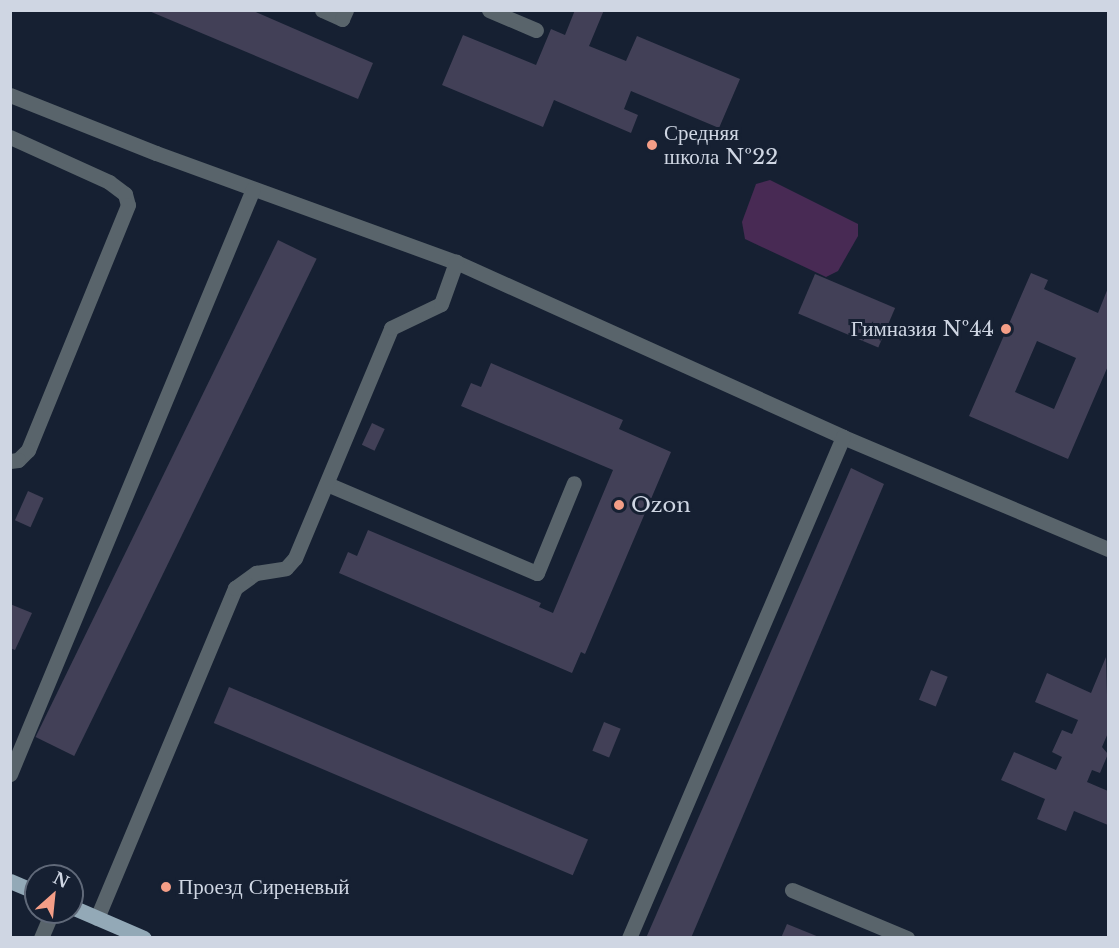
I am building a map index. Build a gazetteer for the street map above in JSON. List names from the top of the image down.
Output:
{
  "places": [
    "Средняя школа №22",
    "Гимназия №44",
    "Ozon",
    "Проезд Сиреневый"
  ],
  "north": "top right"
}
